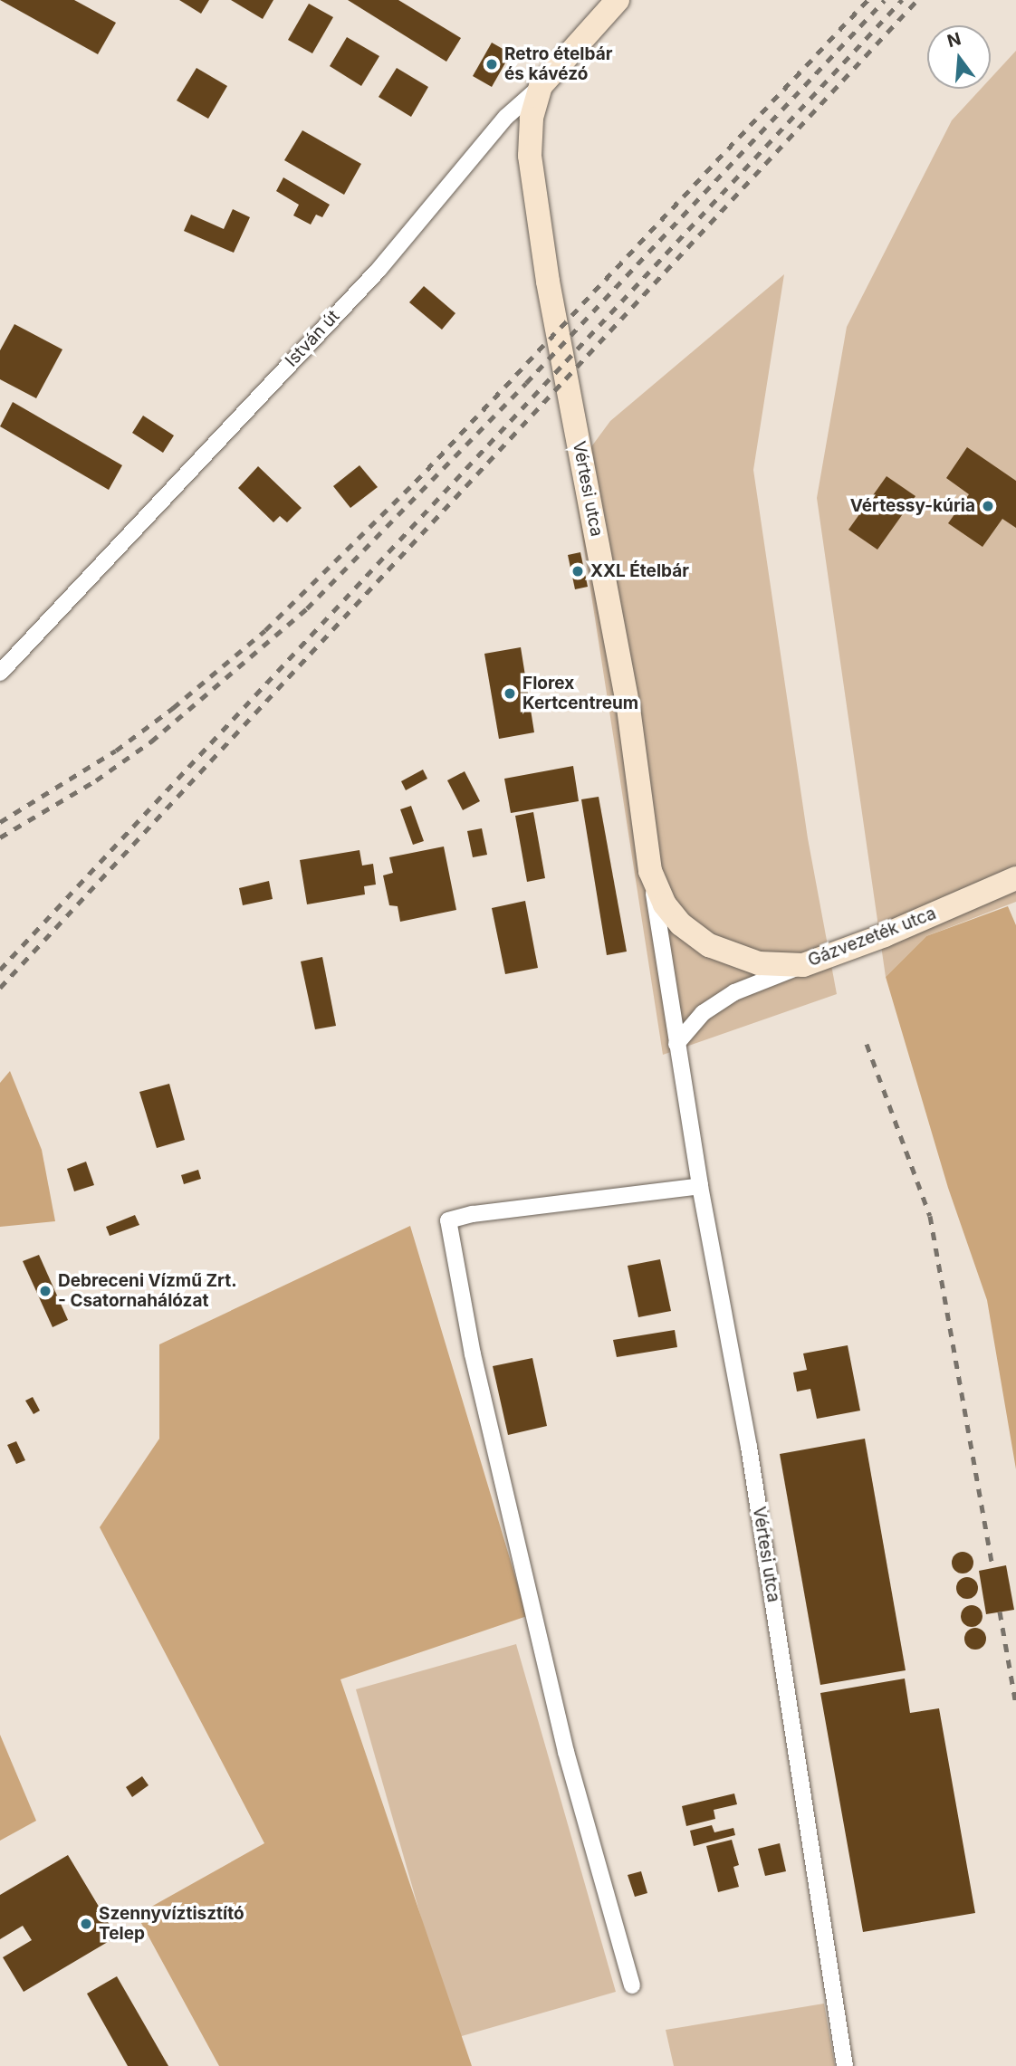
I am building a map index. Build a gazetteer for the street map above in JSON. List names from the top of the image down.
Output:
{
  "streets": {
    "street": ["István út", "Vértesi utca", "Gázvezeték utca"]
  },
  "crossings": [
    ["István út", "Vértesi utca"],
    ["Vértesi utca", "Gázvezeték utca"]
  ],
  "places": [
    "Retro ételbár és kávézó",
    "Vértessy-kúria",
    "XXL Ételbár",
    "Florex Kertcentreum",
    "Debreceni Vízmű Zrt. - Csatornahálózat",
    "Szennyvíztisztító Telep"
  ],
  "north": "top"
}
